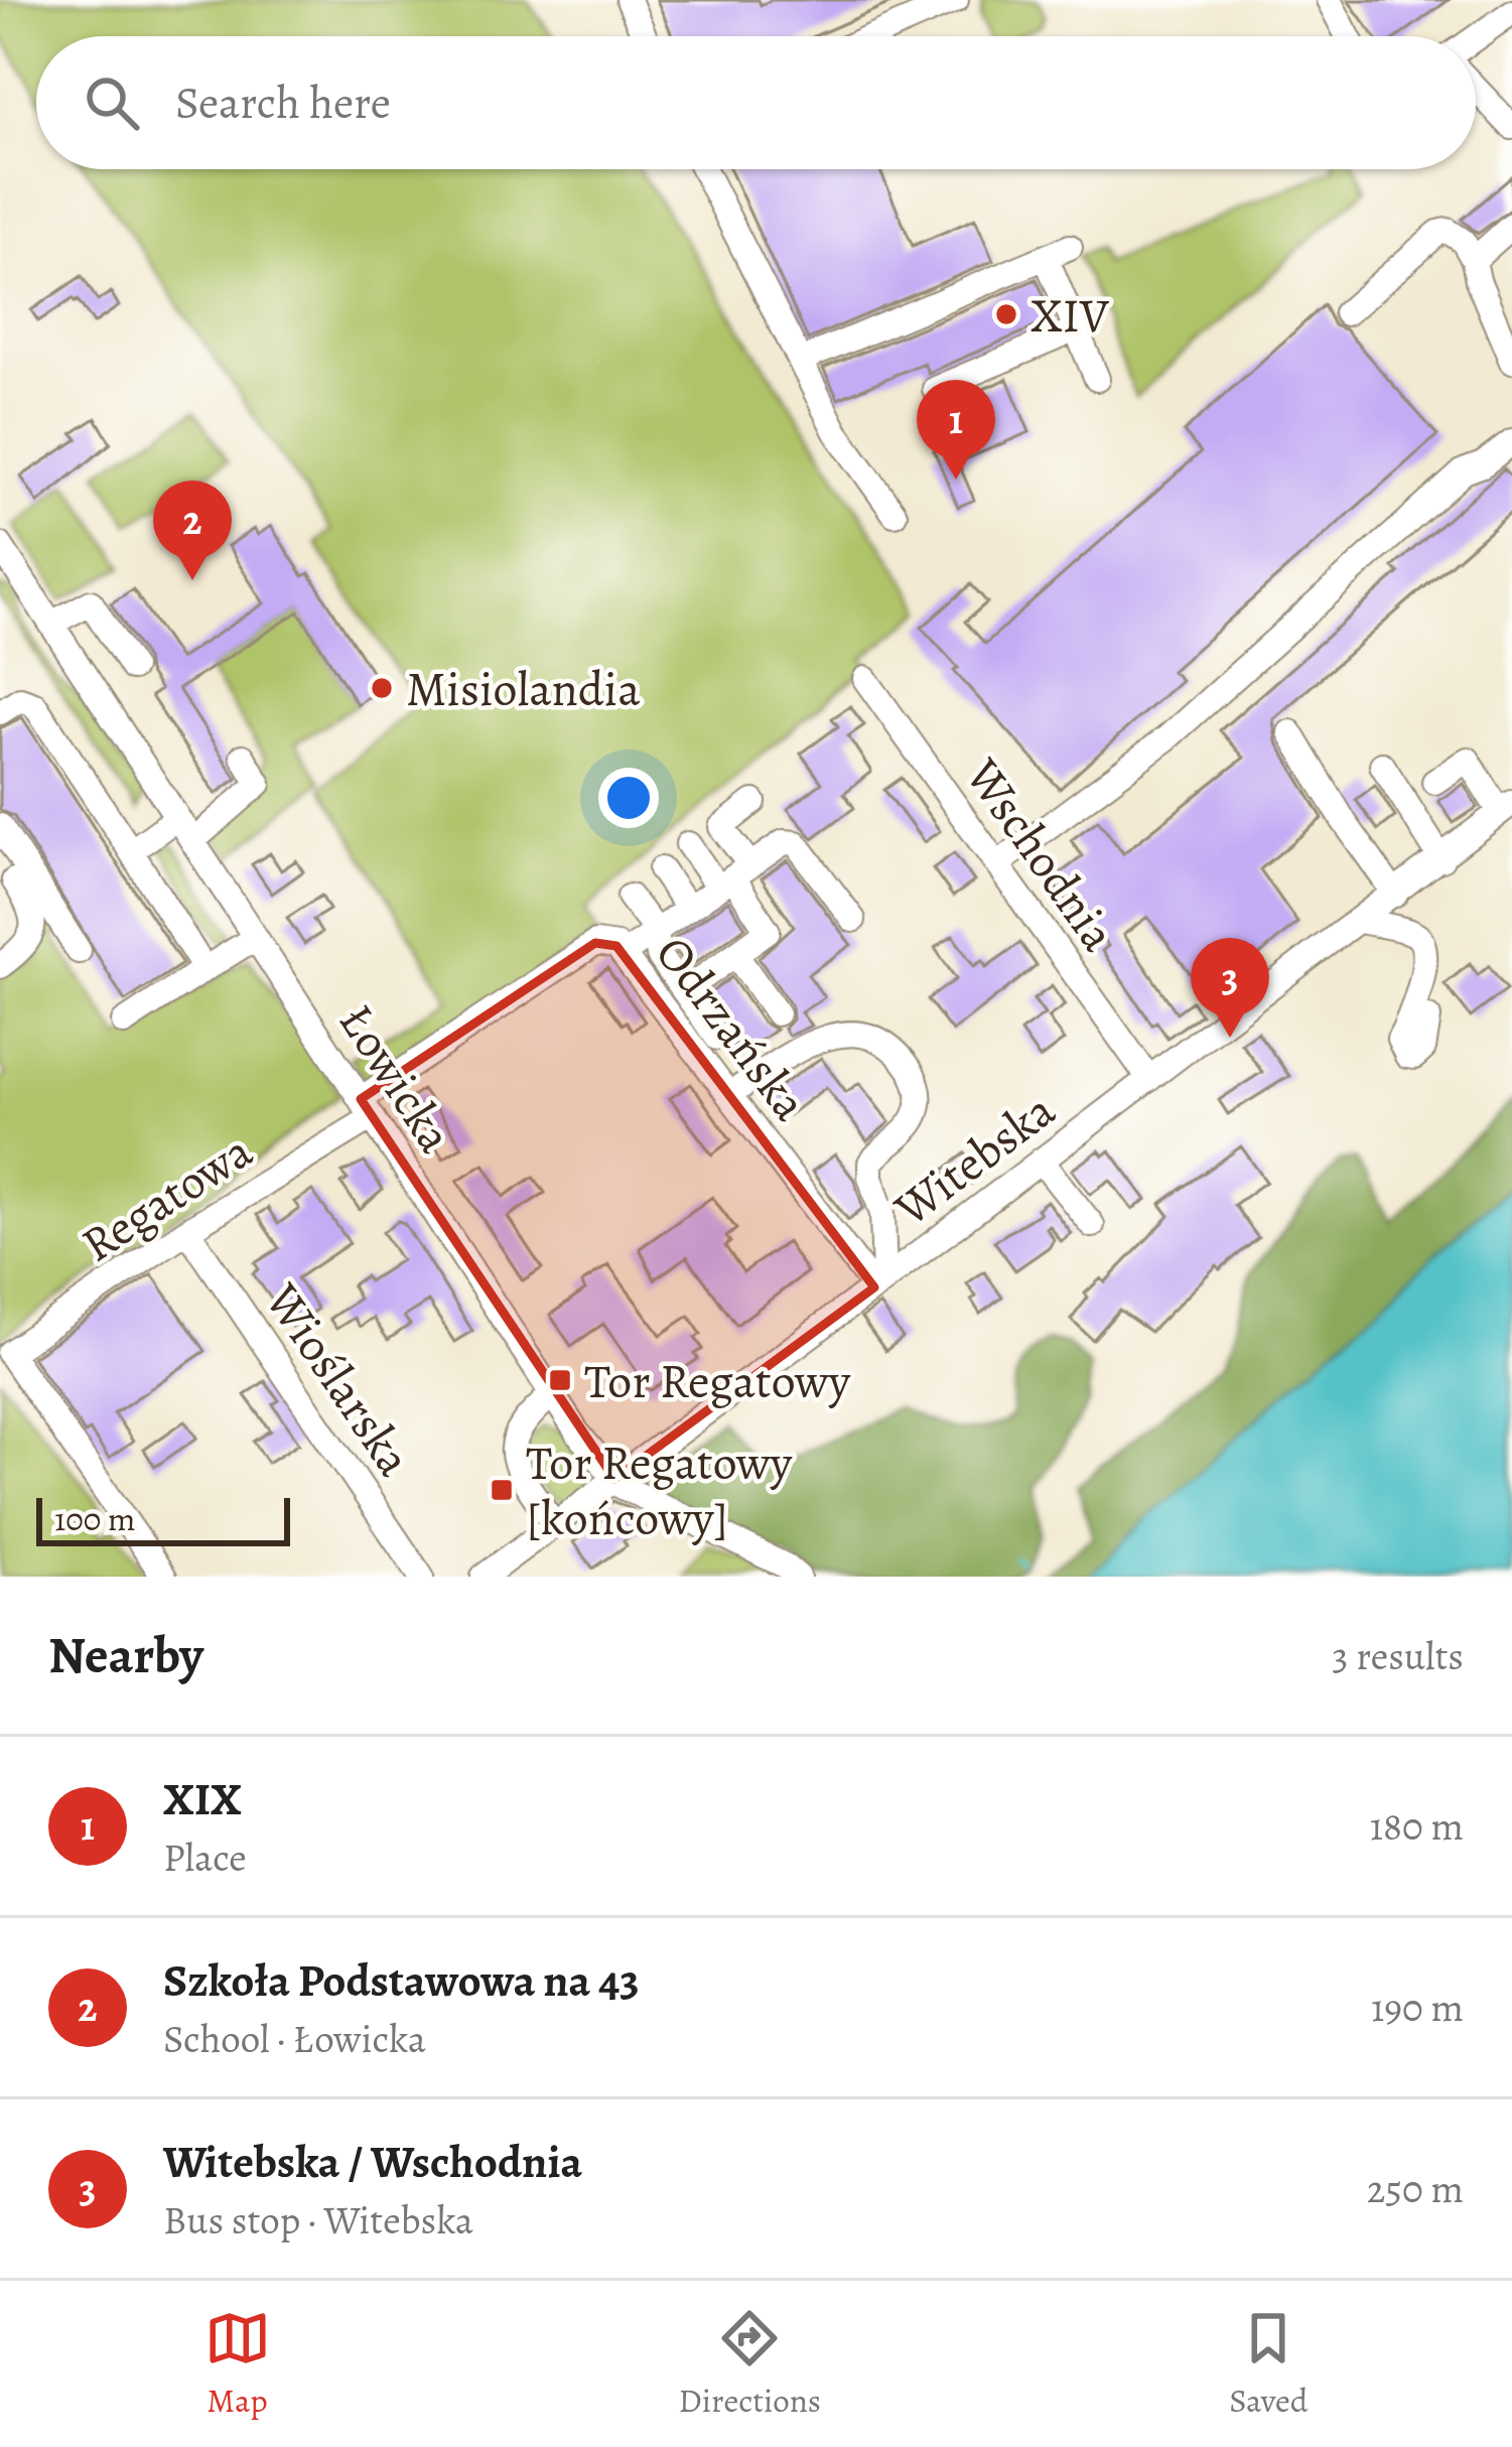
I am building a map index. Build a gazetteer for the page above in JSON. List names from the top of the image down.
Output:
{
  "streets": {
    "street": [
      "Wschodnia",
      "Odrzańska",
      "Łowicka",
      "Witebska",
      "Regatowa",
      "Wioślarska"
    ]
  },
  "crossings": [
    ["Wschodnia", "Witebska"],
    ["Odrzańska", "Łowicka"],
    ["Odrzańska", "Witebska"],
    ["Odrzańska", "Regatowa"],
    ["Łowicka", "Witebska"],
    ["Łowicka", "Regatowa"],
    ["Regatowa", "Wioślarska"]
  ],
  "places": {
    "other": ["XIV", "Misiolandia"],
    "transit": ["Tor Regatowy", "Tor Regatowy [końcowy]"]
  },
  "scale_bar": "100 m",
  "page": {
    "search": "Search here",
    "pins": ["1", "2", "3"],
    "scale": "100 m",
    "heading": ["Nearby", "3 results"],
    "list": [
      {
        "mark": "1",
        "name": "XIX",
        "note": "Place",
        "value": "180 m"
      },
      {
        "mark": "2",
        "name": "Szkoła Podstawowa na 43",
        "note": "School · Łowicka",
        "value": "190 m"
      },
      {
        "mark": "3",
        "name": "Witebska / Wschodnia",
        "note": "Bus stop · Witebska",
        "value": "250 m"
      }
    ],
    "nav": ["Map", "Directions", "Saved"]
  }
}
